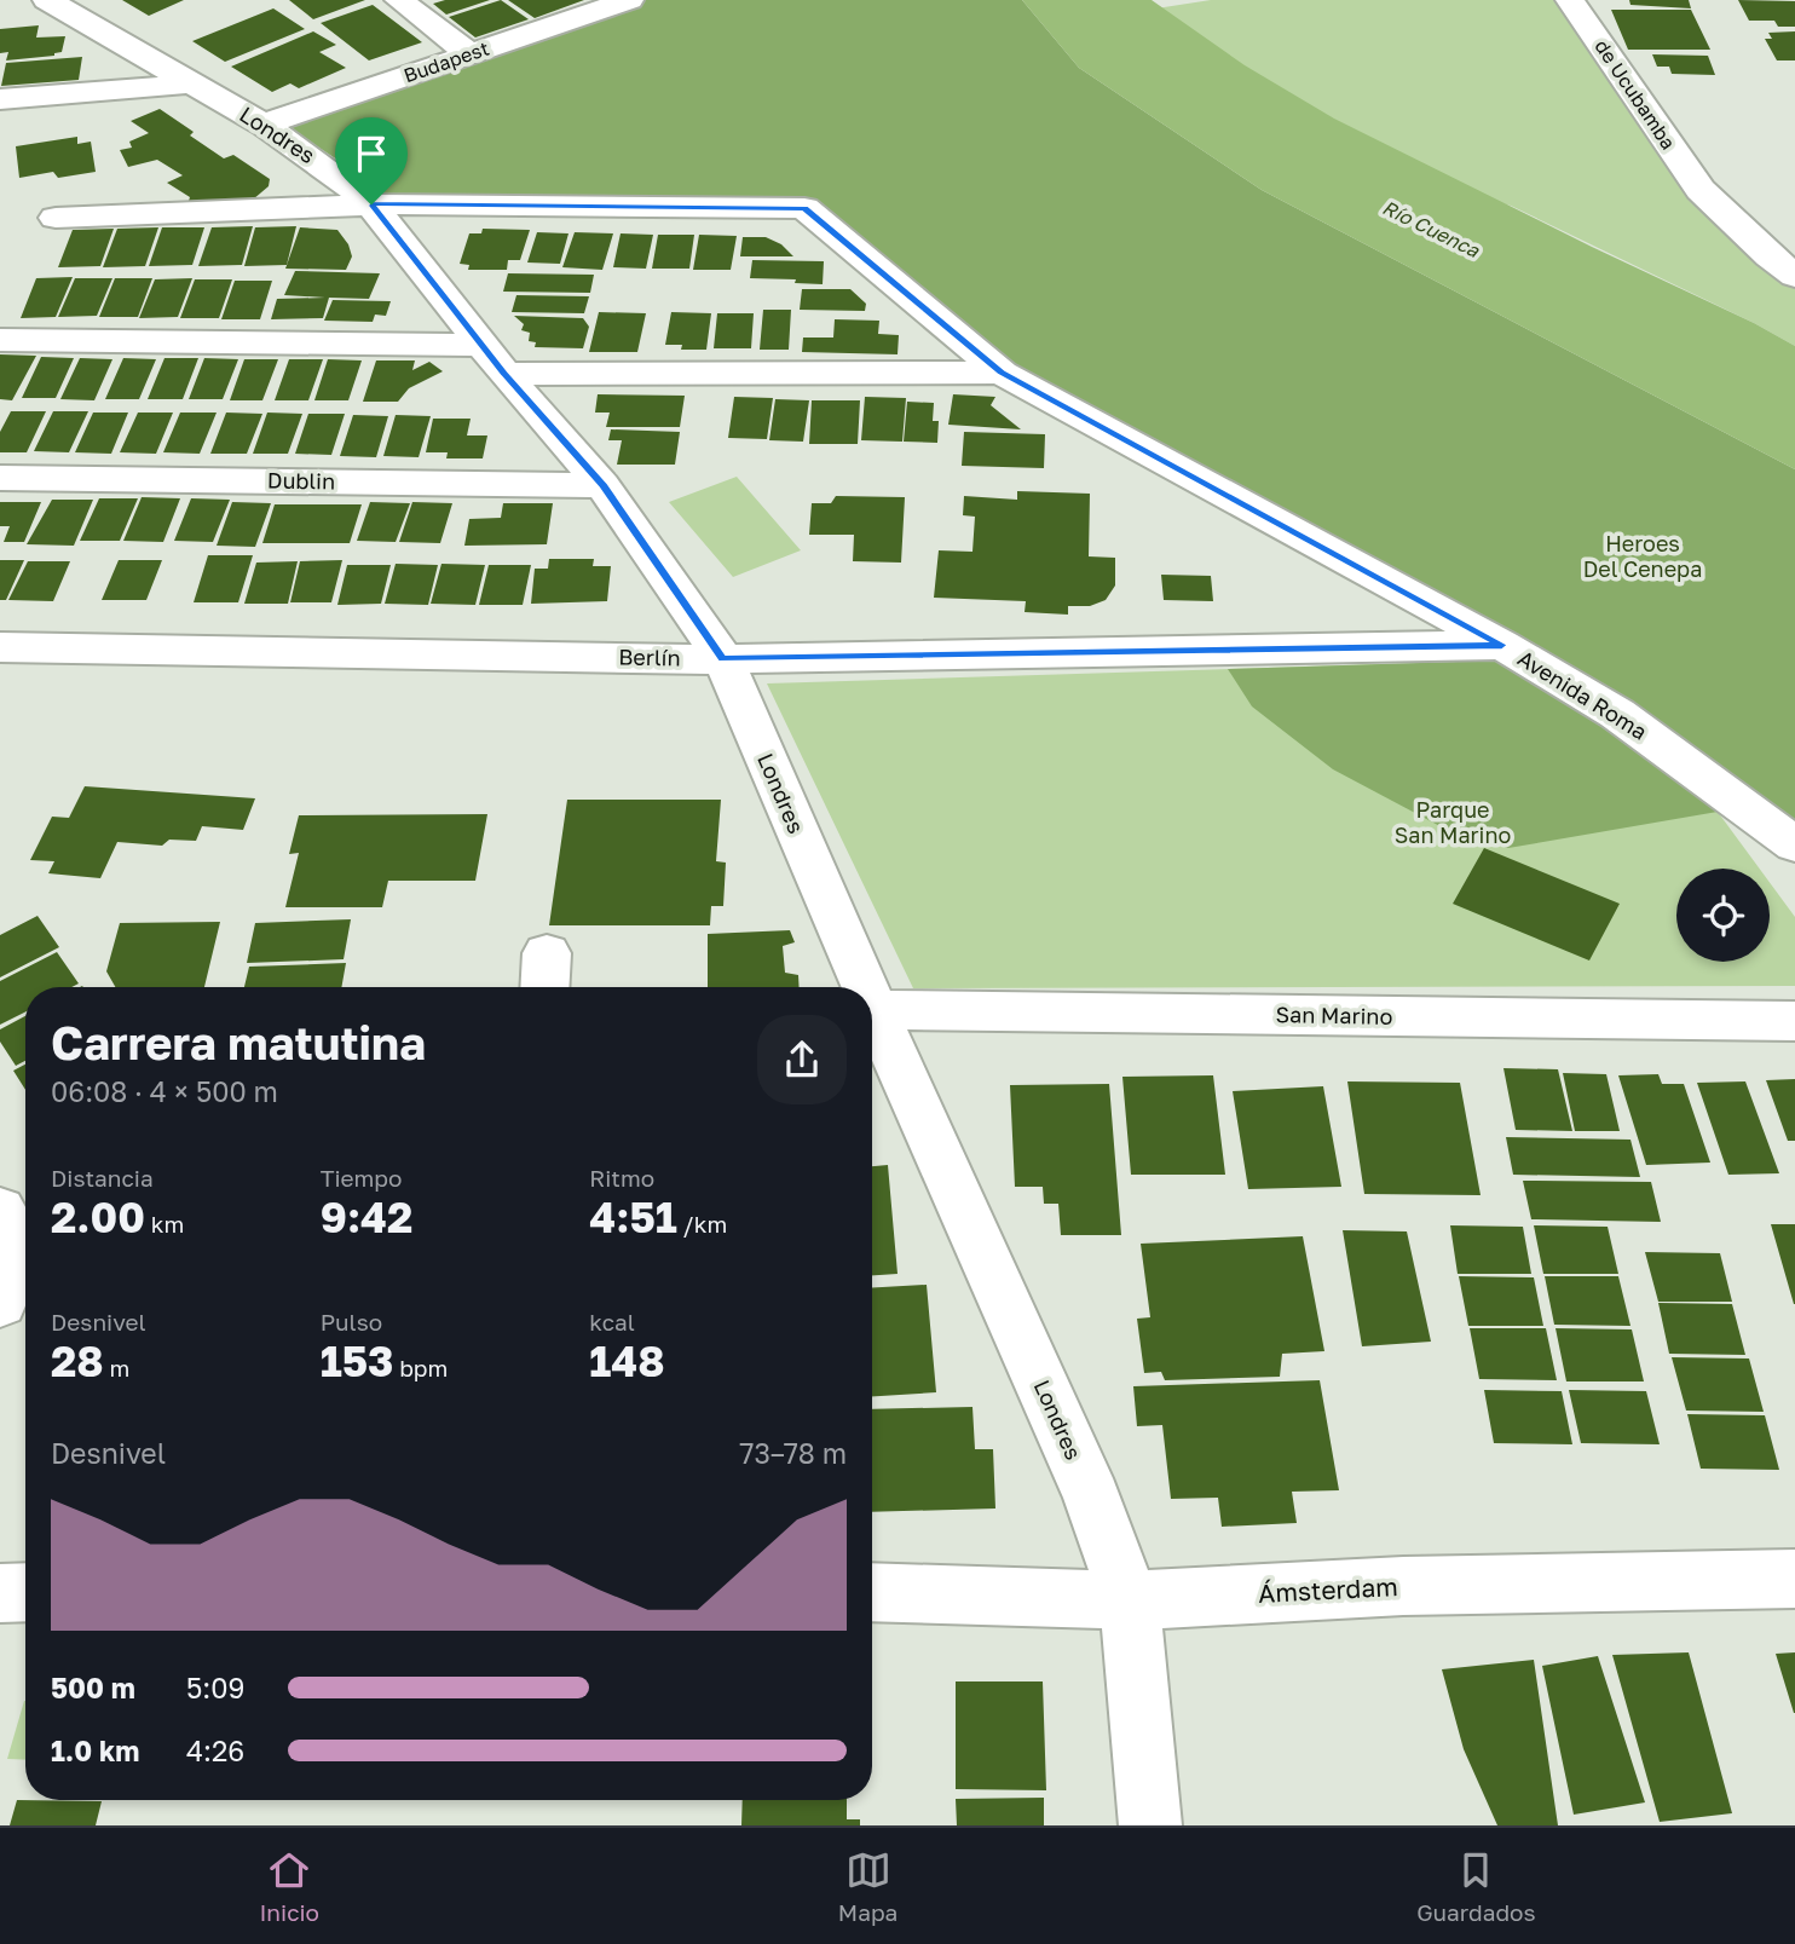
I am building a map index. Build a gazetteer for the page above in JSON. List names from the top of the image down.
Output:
{
  "streets": {
    "street": [
      "Budapest",
      "de Ucubamba",
      "Londres",
      "Dublin",
      "Berlín",
      "Avenida Roma",
      "San Marino",
      "Ámsterdam"
    ]
  },
  "crossings": [
    ["Budapest", "Londres"],
    ["Londres", "Dublin"],
    ["Londres", "Berlín"],
    ["Londres", "Avenida Roma"],
    ["Londres", "San Marino"],
    ["Londres", "Ámsterdam"],
    ["Berlín", "Avenida Roma"]
  ],
  "water": ["Río Cuenca"],
  "parks": ["Heroes Del Cenepa", "Parque San Marino"],
  "page": {
    "heading": ["Carrera matutina", "06:08 · 4 × 500 m"],
    "stats": [
      ["Distancia", "2.00 km"],
      ["Tiempo", "9:42"],
      ["Ritmo", "4:51 /km"],
      ["Desnivel", "28 m"],
      ["Pulso", "153 bpm"],
      ["kcal", "148"]
    ],
    "chart": ["Desnivel", "73–78 m"],
    "list": [
      {
        "name": "500 m",
        "note": "5:09"
      },
      {
        "name": "1.0 km",
        "note": "4:26"
      }
    ],
    "tabs": ["Inicio", "Mapa", "Guardados"]
  }
}
